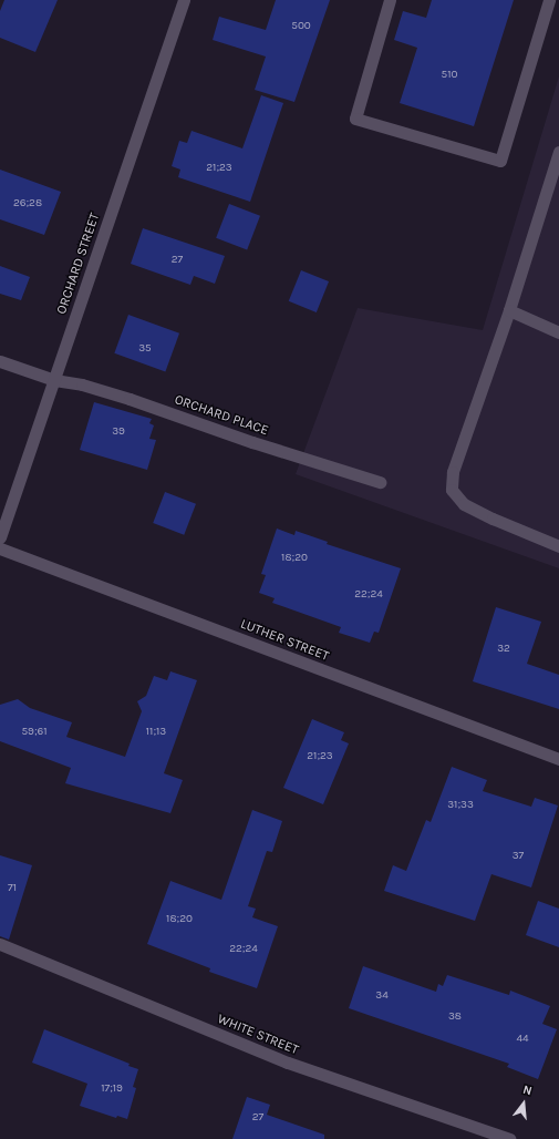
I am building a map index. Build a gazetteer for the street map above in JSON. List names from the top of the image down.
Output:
{
  "streets": {
    "street": [
      "ORCHARD STREET",
      "ORCHARD PLACE",
      "LUTHER STREET",
      "WHITE STREET"
    ]
  },
  "crossings": [
    ["ORCHARD STREET", "ORCHARD PLACE"]
  ],
  "house_numbers": [
    "500",
    "510",
    "21;23",
    "26;28",
    "27",
    "35",
    "39",
    "18;20",
    "22;24",
    "32",
    "59;61",
    "11;13",
    "21;23",
    "31;33",
    "37",
    "71",
    "18;20",
    "22;24",
    "34",
    "38",
    "44",
    "17;19",
    "27"
  ],
  "north": "top"
}
